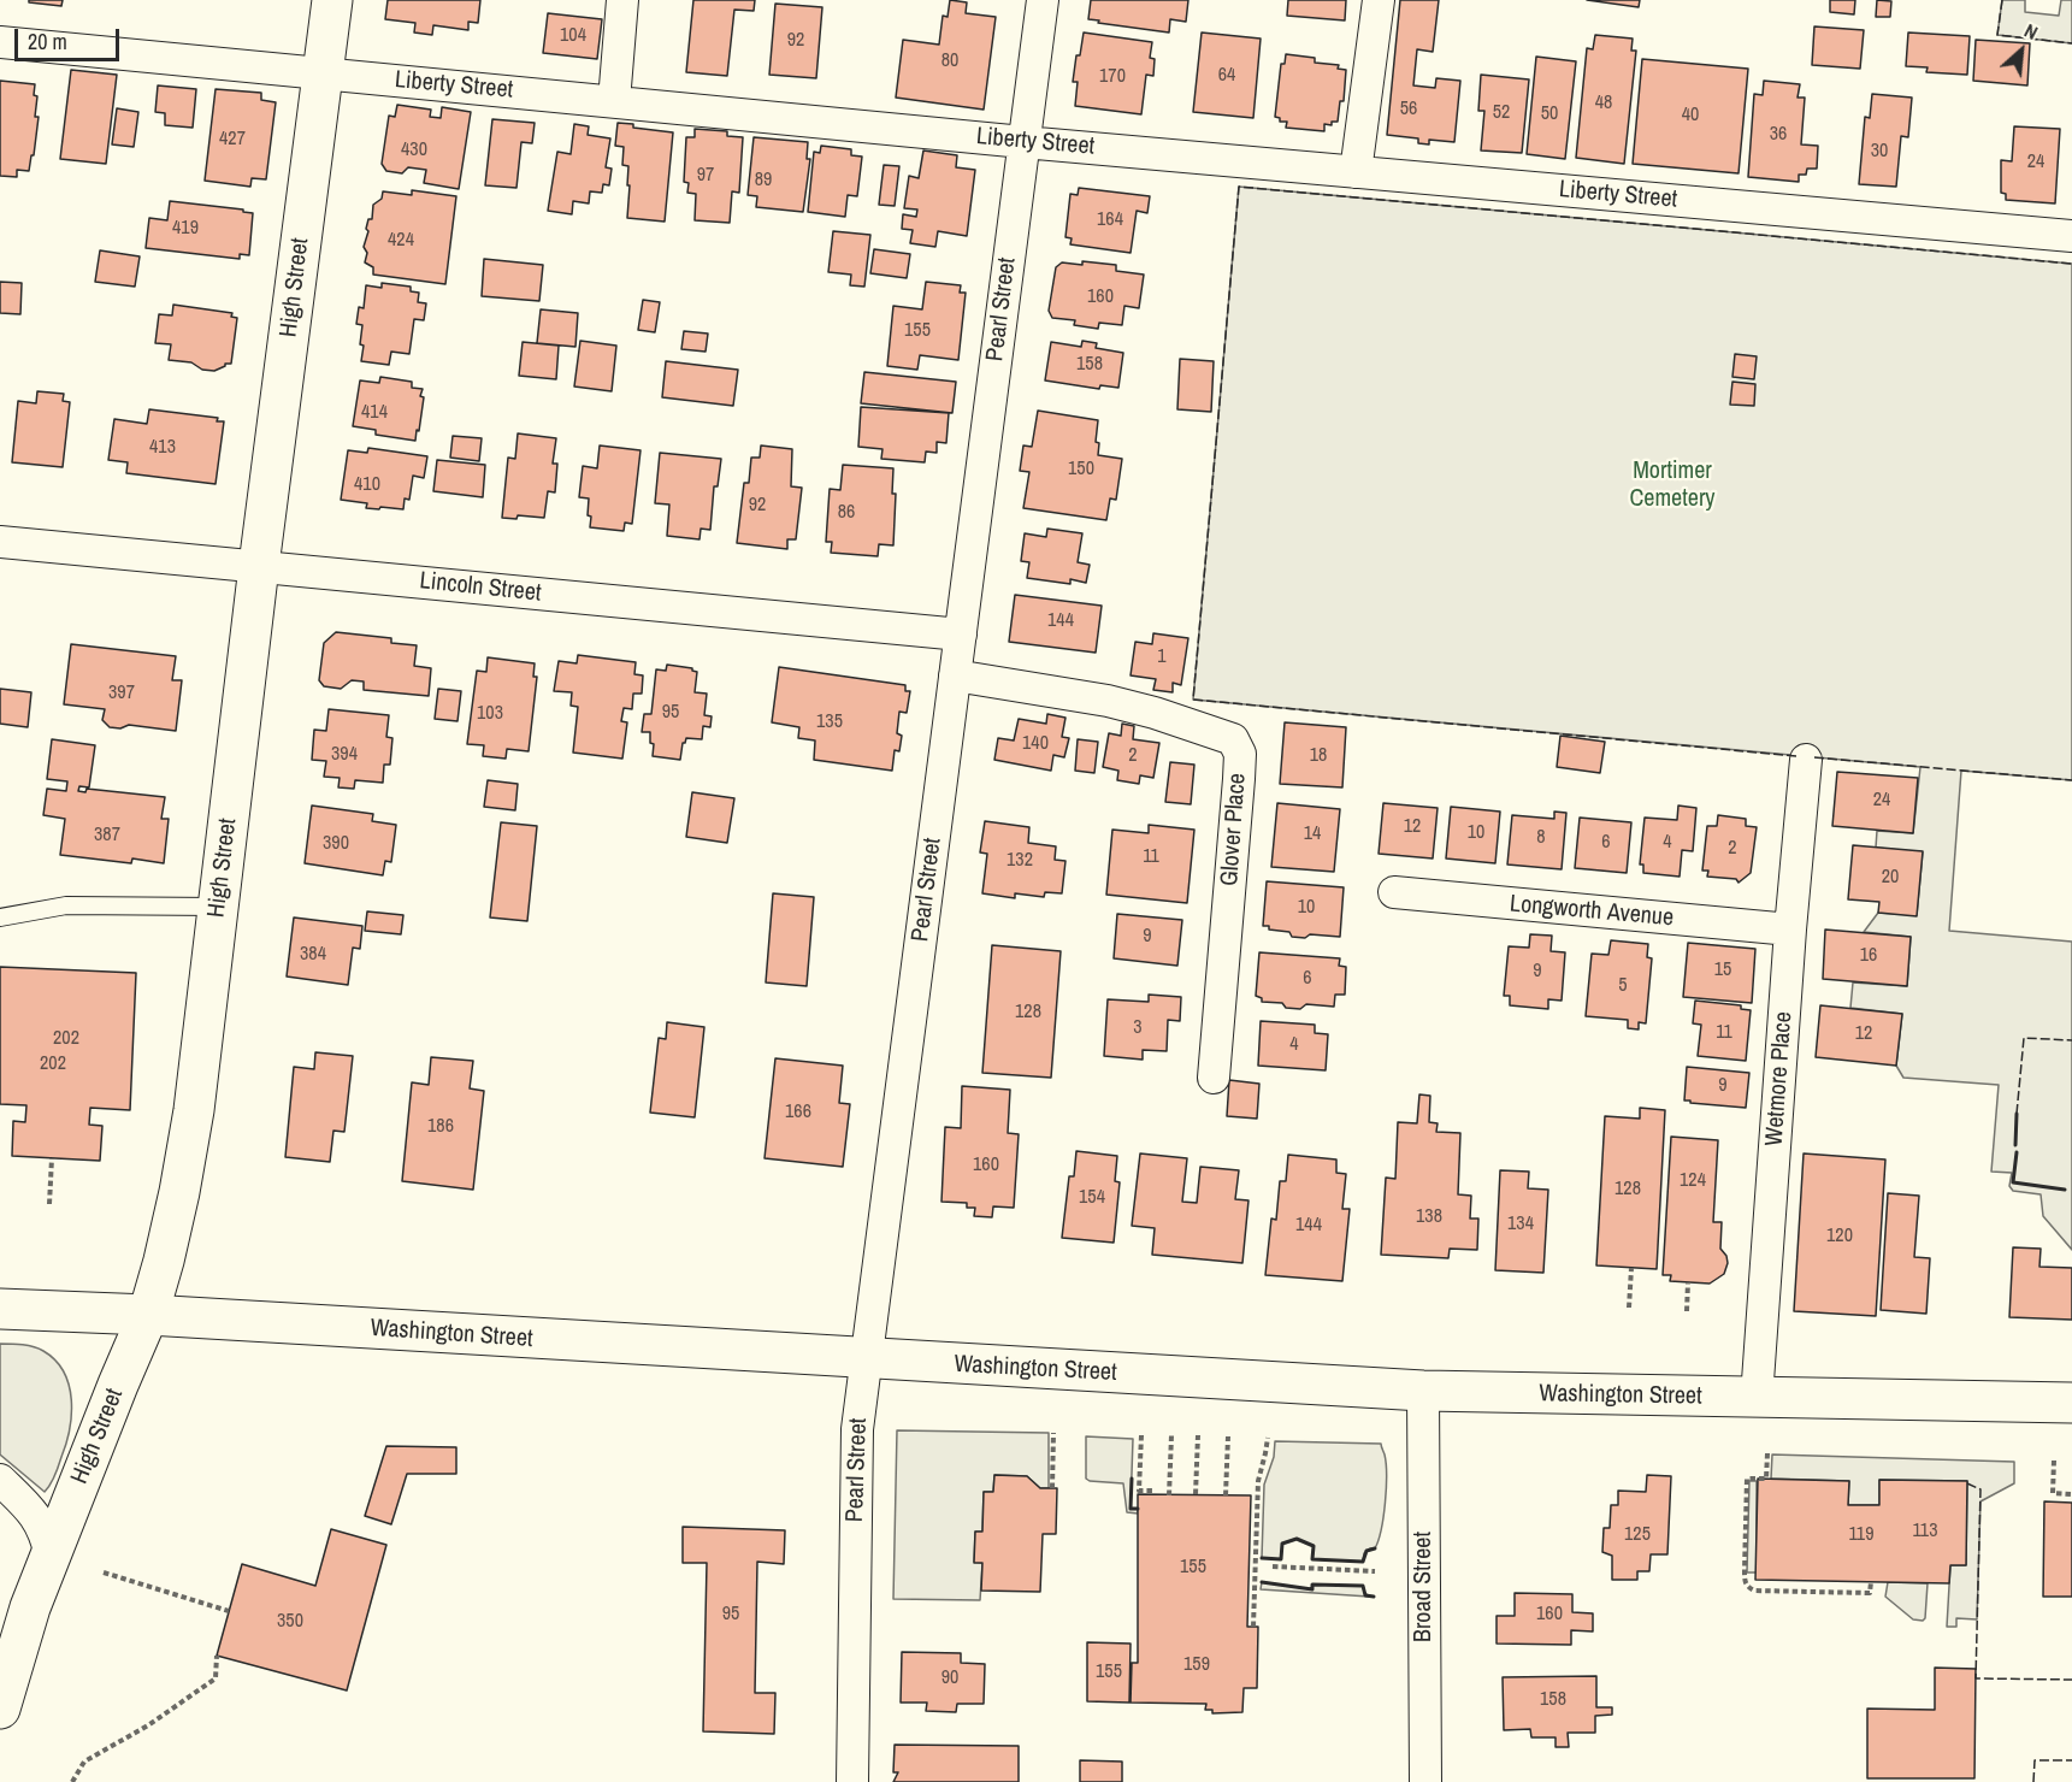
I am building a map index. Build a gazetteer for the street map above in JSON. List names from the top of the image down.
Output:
{
  "streets": {
    "main road": ["High Street", "Washington Street"],
    "street": [
      "Liberty Street",
      "Pearl Street",
      "Lincoln Street",
      "Glover Place",
      "Longworth Avenue",
      "Wetmore Place",
      "Broad Street"
    ]
  },
  "crossings": [
    ["Liberty Street", "High Street"],
    ["Liberty Street", "Pearl Street"],
    ["High Street", "Lincoln Street"],
    ["High Street", "Washington Street"],
    ["Pearl Street", "Lincoln Street"],
    ["Pearl Street", "Glover Place"],
    ["Pearl Street", "Washington Street"],
    ["Longworth Avenue", "Wetmore Place"],
    ["Wetmore Place", "Washington Street"],
    ["Washington Street", "Broad Street"]
  ],
  "parks": ["Mortimer Cemetery"],
  "house_numbers": [
    "104",
    "92",
    "80",
    "64",
    "170",
    "48",
    "56",
    "52",
    "50",
    "40",
    "36",
    "427",
    "430",
    "30",
    "24",
    "97",
    "89",
    "164",
    "419",
    "424",
    "160",
    "155",
    "158",
    "414",
    "413",
    "150",
    "410",
    "92",
    "86",
    "144",
    "1",
    "397",
    "95",
    "103",
    "135",
    "140",
    "394",
    "2",
    "18",
    "24",
    "12",
    "10",
    "14",
    "387",
    "8",
    "6",
    "4",
    "390",
    "2",
    "11",
    "132",
    "20",
    "10",
    "9",
    "384",
    "16",
    "15",
    "9",
    "6",
    "5",
    "128",
    "3",
    "11",
    "12",
    "202",
    "4",
    "202",
    "9",
    "166",
    "186",
    "160",
    "124",
    "128",
    "154",
    "138",
    "134",
    "144",
    "120",
    "113",
    "125",
    "119",
    "155",
    "95",
    "160",
    "350",
    "159",
    "155",
    "90",
    "158"
  ],
  "scale_bar": "20 m",
  "north": "top right"
}
